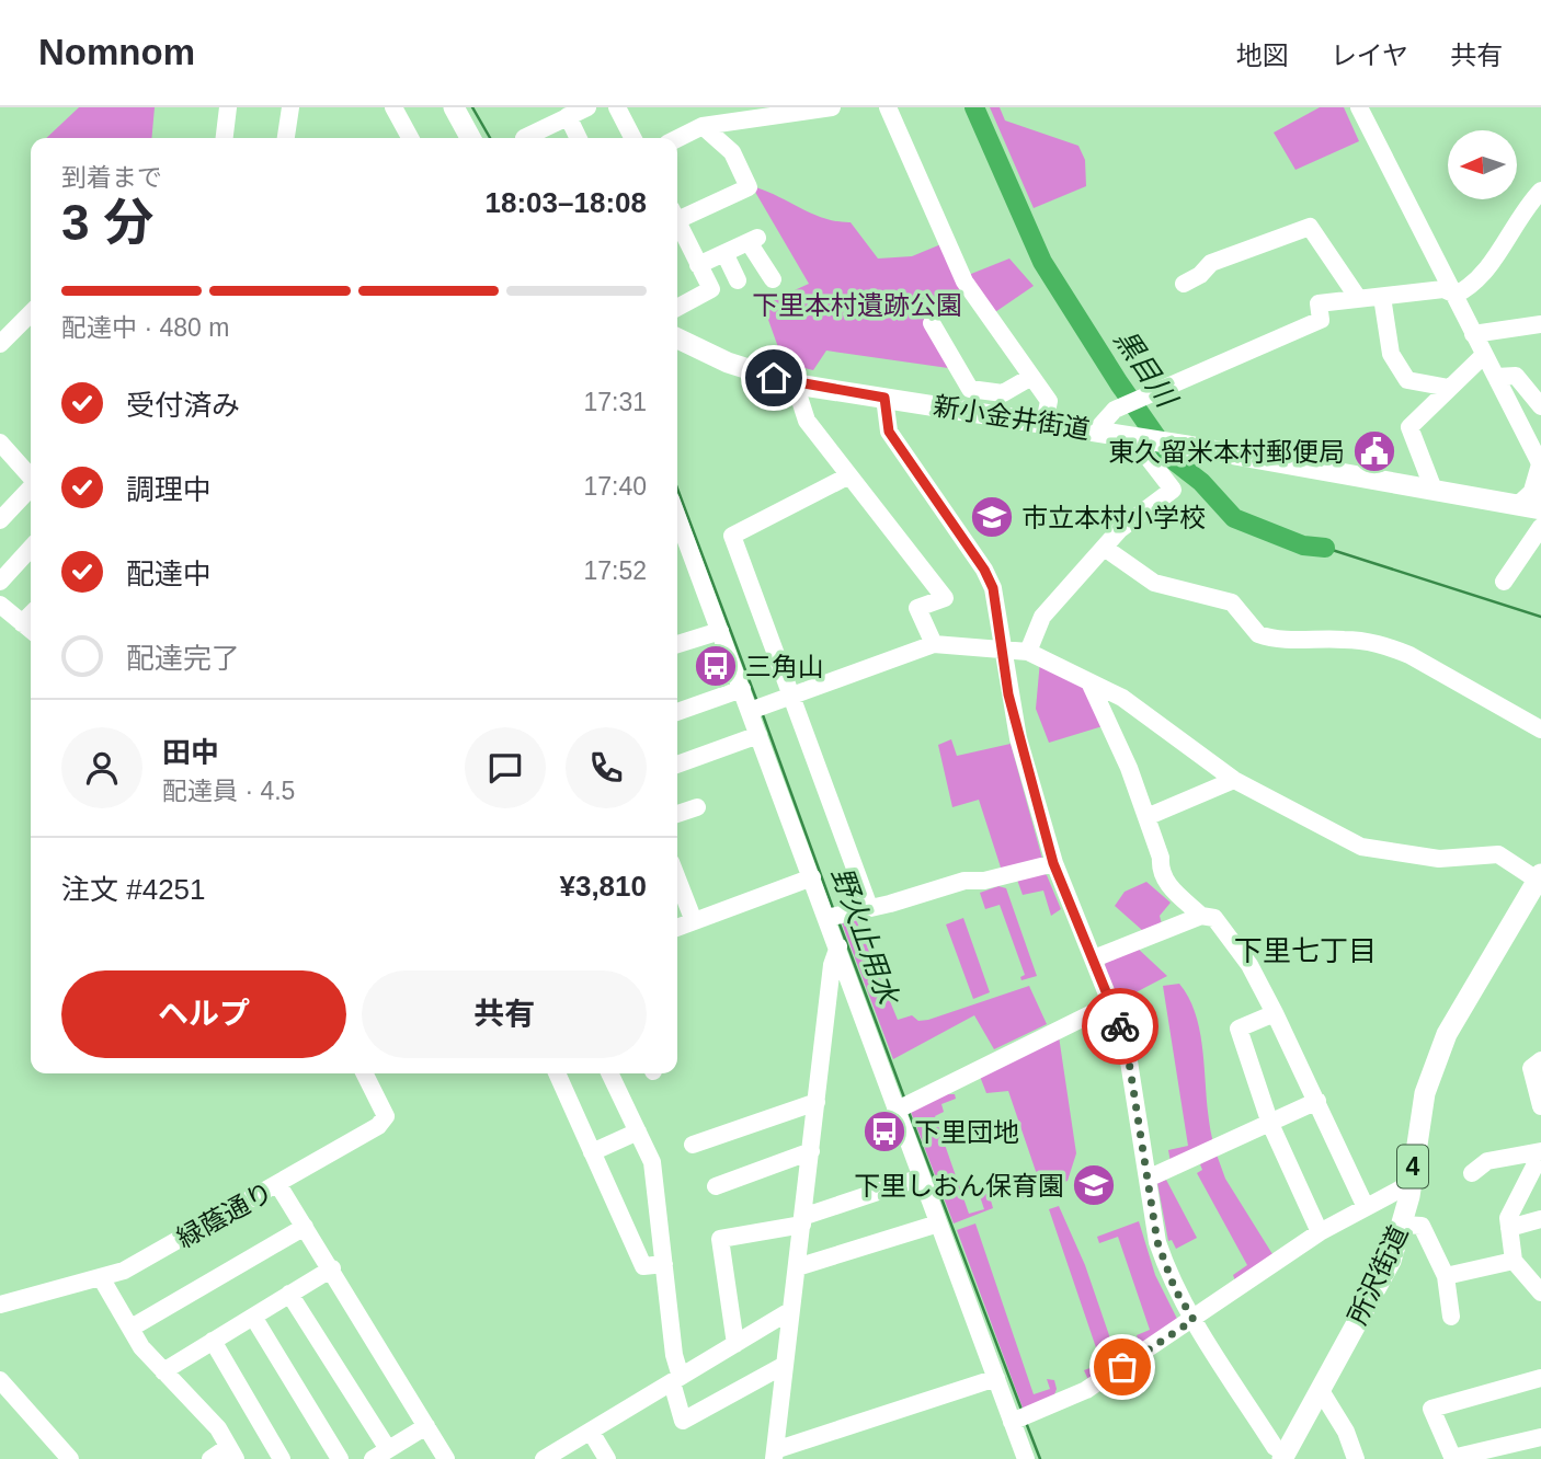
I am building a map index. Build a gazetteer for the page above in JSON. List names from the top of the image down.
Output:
{
  "streets": {
    "main road": ["新小金井街道", "4", "所沢街道"],
    "street": ["緑蔭通り"]
  },
  "districts": ["下里七丁目"],
  "water": ["黒目川", "野火止用水"],
  "parks": ["下里本村遺跡公園"],
  "places": {
    "public building": ["東久留米本村郵便局"],
    "school or university": ["市立本村小学校", "下里しおん保育園"],
    "bus stop": ["三角山", "下里団地"]
  },
  "north": "left",
  "page": {
    "header": "Nomnom",
    "nav": ["地図", "レイヤ", "共有"],
    "heading": ["3 分", "到着まで", "18:03–18:08"],
    "panel": [
      "田中",
      "配達員 · 4.5",
      "注文 #4251",
      "¥3,810"
    ],
    "bar": "配達中 · 480 m",
    "list": [
      ["受付済み", "17:31"],
      ["調理中", "17:40"],
      ["配達中", "17:52"],
      "配達完了"
    ],
    "buttons": ["ヘルプ", "共有"]
  }
}
